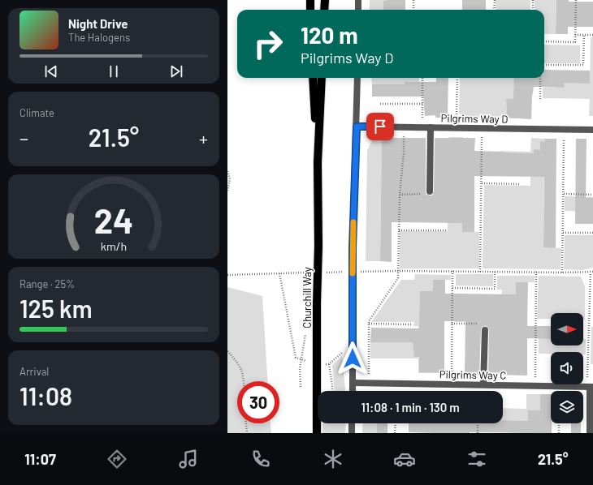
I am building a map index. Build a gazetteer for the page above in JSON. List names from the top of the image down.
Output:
{
  "streets": {
    "main road": ["Churchill Way"],
    "street": ["Pilgrims Way D", "Pilgrims Way C"]
  },
  "north": "right",
  "page": {
    "turn": ["120 m", "Pilgrims Way D"],
    "song": ["Night Drive", "The Halogens"],
    "tile": [
      "Climate",
      ["Range · 25%", "125 km"],
      ["Arrival", "11:08"]
    ],
    "heat": ["−", "21.5°", "+"],
    "limit": "30",
    "trip": "11:08 · 1 min · 130 m",
    "tabs": ["11:07", "21.5°"],
    "gauge": ["24", "km/h"]
  }
}
